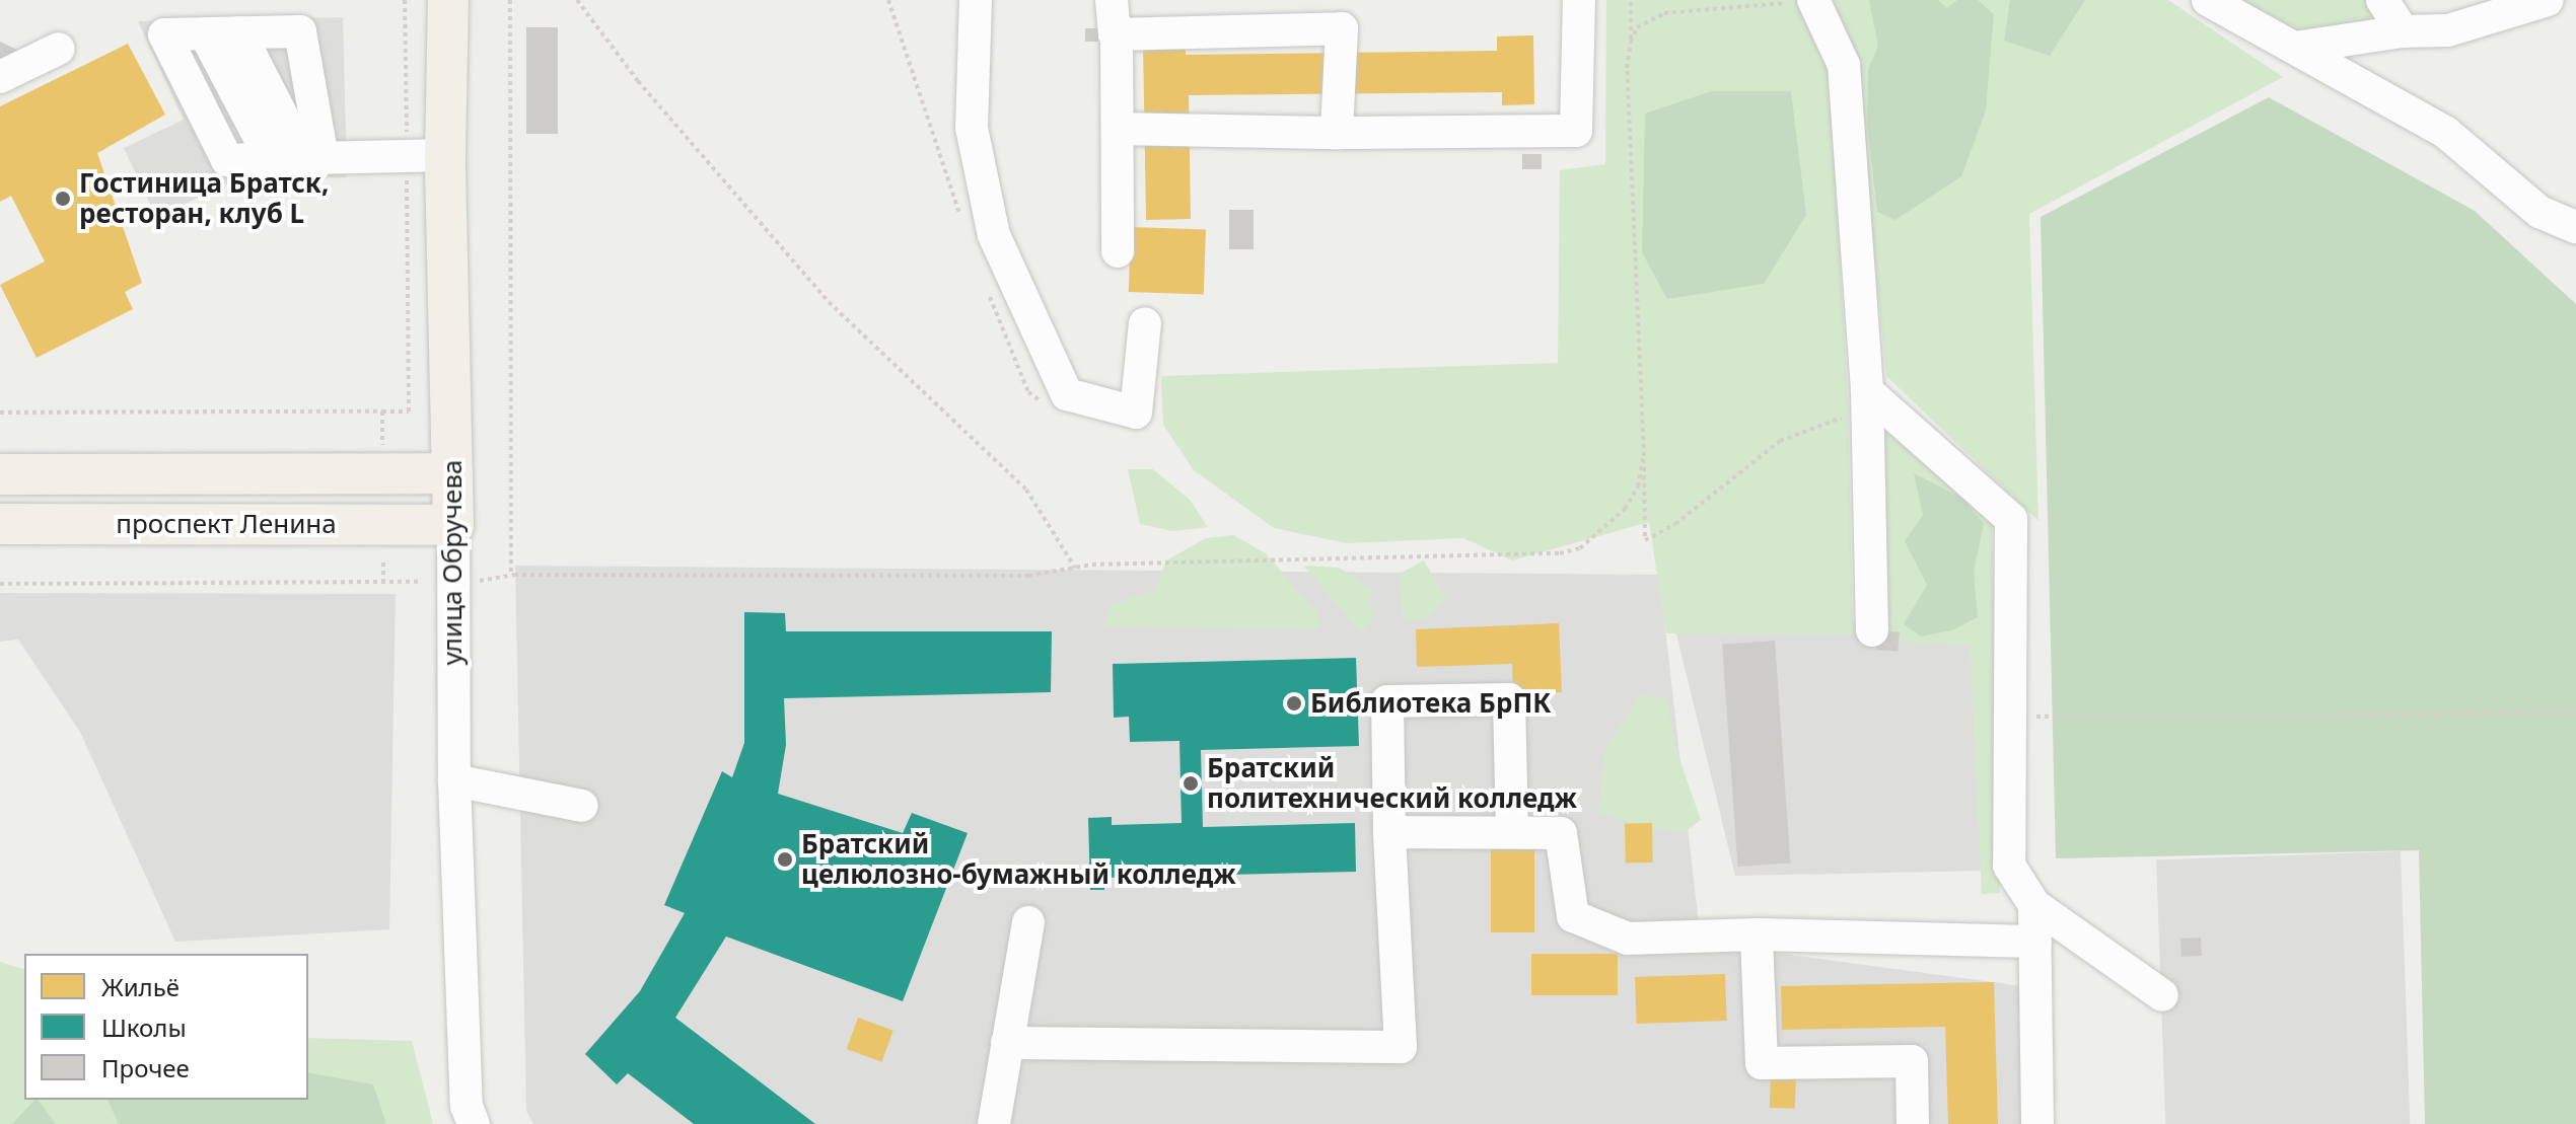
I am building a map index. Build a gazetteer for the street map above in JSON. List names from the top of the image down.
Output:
{
  "streets": {
    "main road": ["проспект Ленина", "улица Обручева"]
  },
  "crossings": [
    ["проспект Ленина", "улица Обручева"]
  ],
  "places": [
    "Гостиница Братск, ресторан, клуб L",
    "Библиотека БрПК",
    "Братский политехнический колледж",
    "Братский целюлозно-бумажный колледж"
  ],
  "legend": ["Жильё", "Школы", "Прочее"]
}
